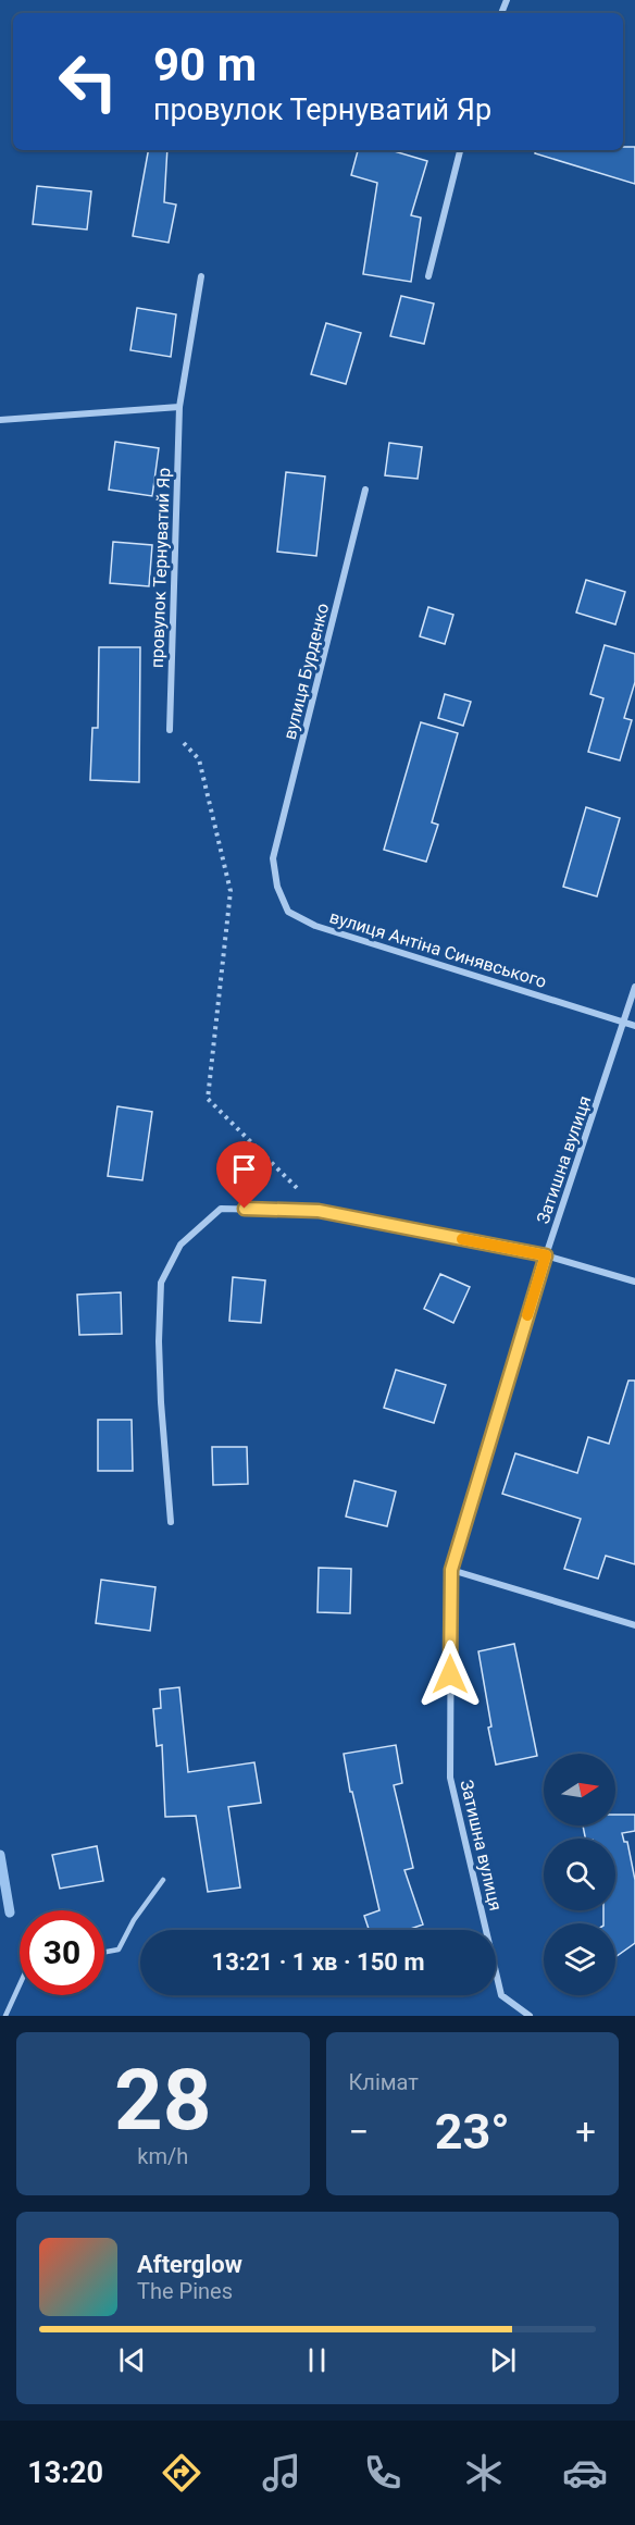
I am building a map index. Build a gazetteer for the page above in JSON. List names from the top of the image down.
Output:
{
  "streets": {
    "street": [
      "провулок Тернуватий Яр",
      "вулиця Бурденко",
      "вулиця Антіна Синявського",
      "Затишна вулиця"
    ]
  },
  "crossings": [
    ["вулиця Бурденко", "вулиця Антіна Синявського"],
    ["вулиця Антіна Синявського", "Затишна вулиця"]
  ],
  "north": "right",
  "page": {
    "turn": ["90 m", "провулок Тернуватий Яр"],
    "limit": "30",
    "trip": "13:21 · 1 хв · 150 m",
    "tile": [
      ["28", "km/h"],
      "Клімат"
    ],
    "heat": ["−", "23°", "+"],
    "song": ["Afterglow", "The Pines"],
    "tabs": "13:20"
  }
}
